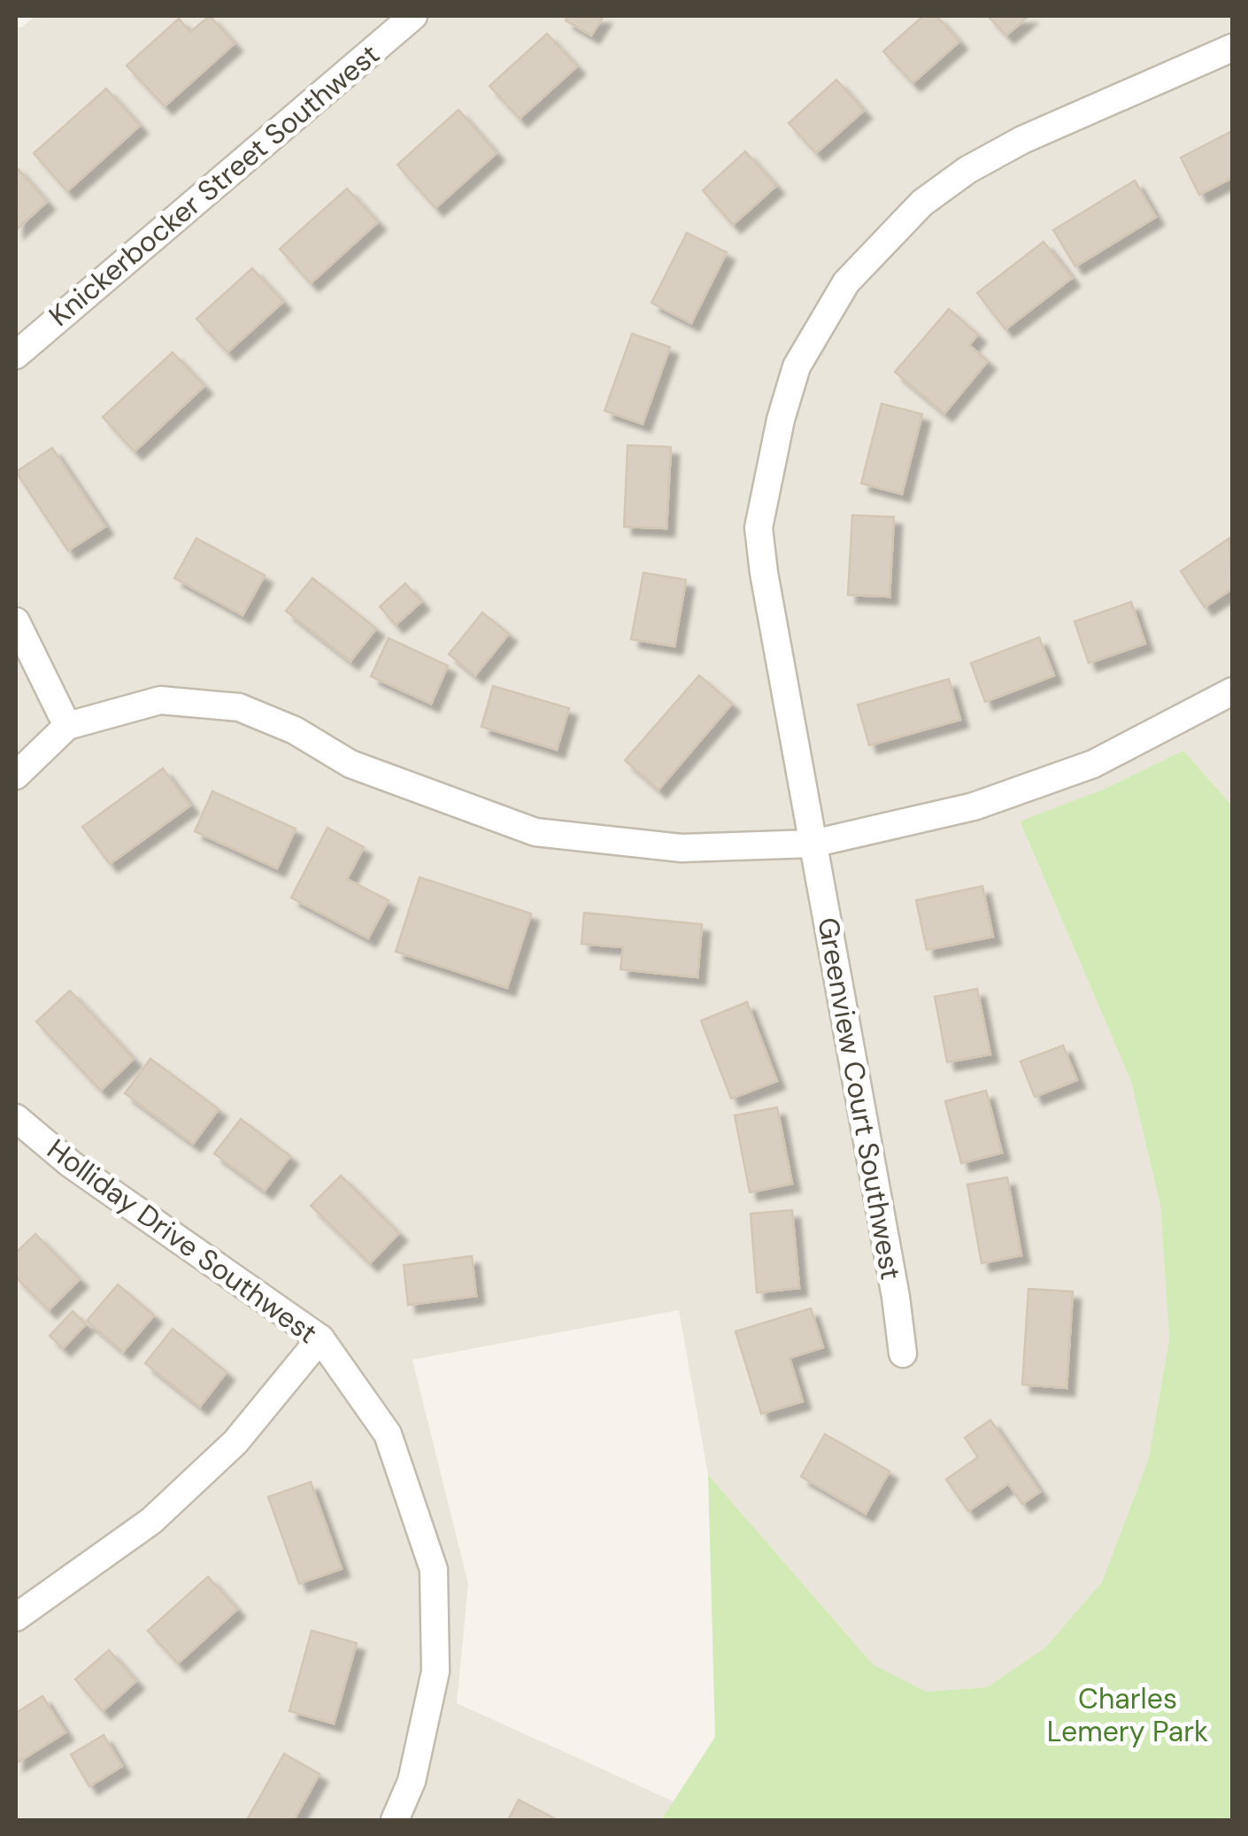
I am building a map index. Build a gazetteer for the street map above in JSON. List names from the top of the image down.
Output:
{
  "streets": {
    "street": ["Knickerbocker Street Southwest", "Greenview Court Southwest", "Holliday Drive Southwest"]
  },
  "parks": ["Charles Lemery Park"]
}
